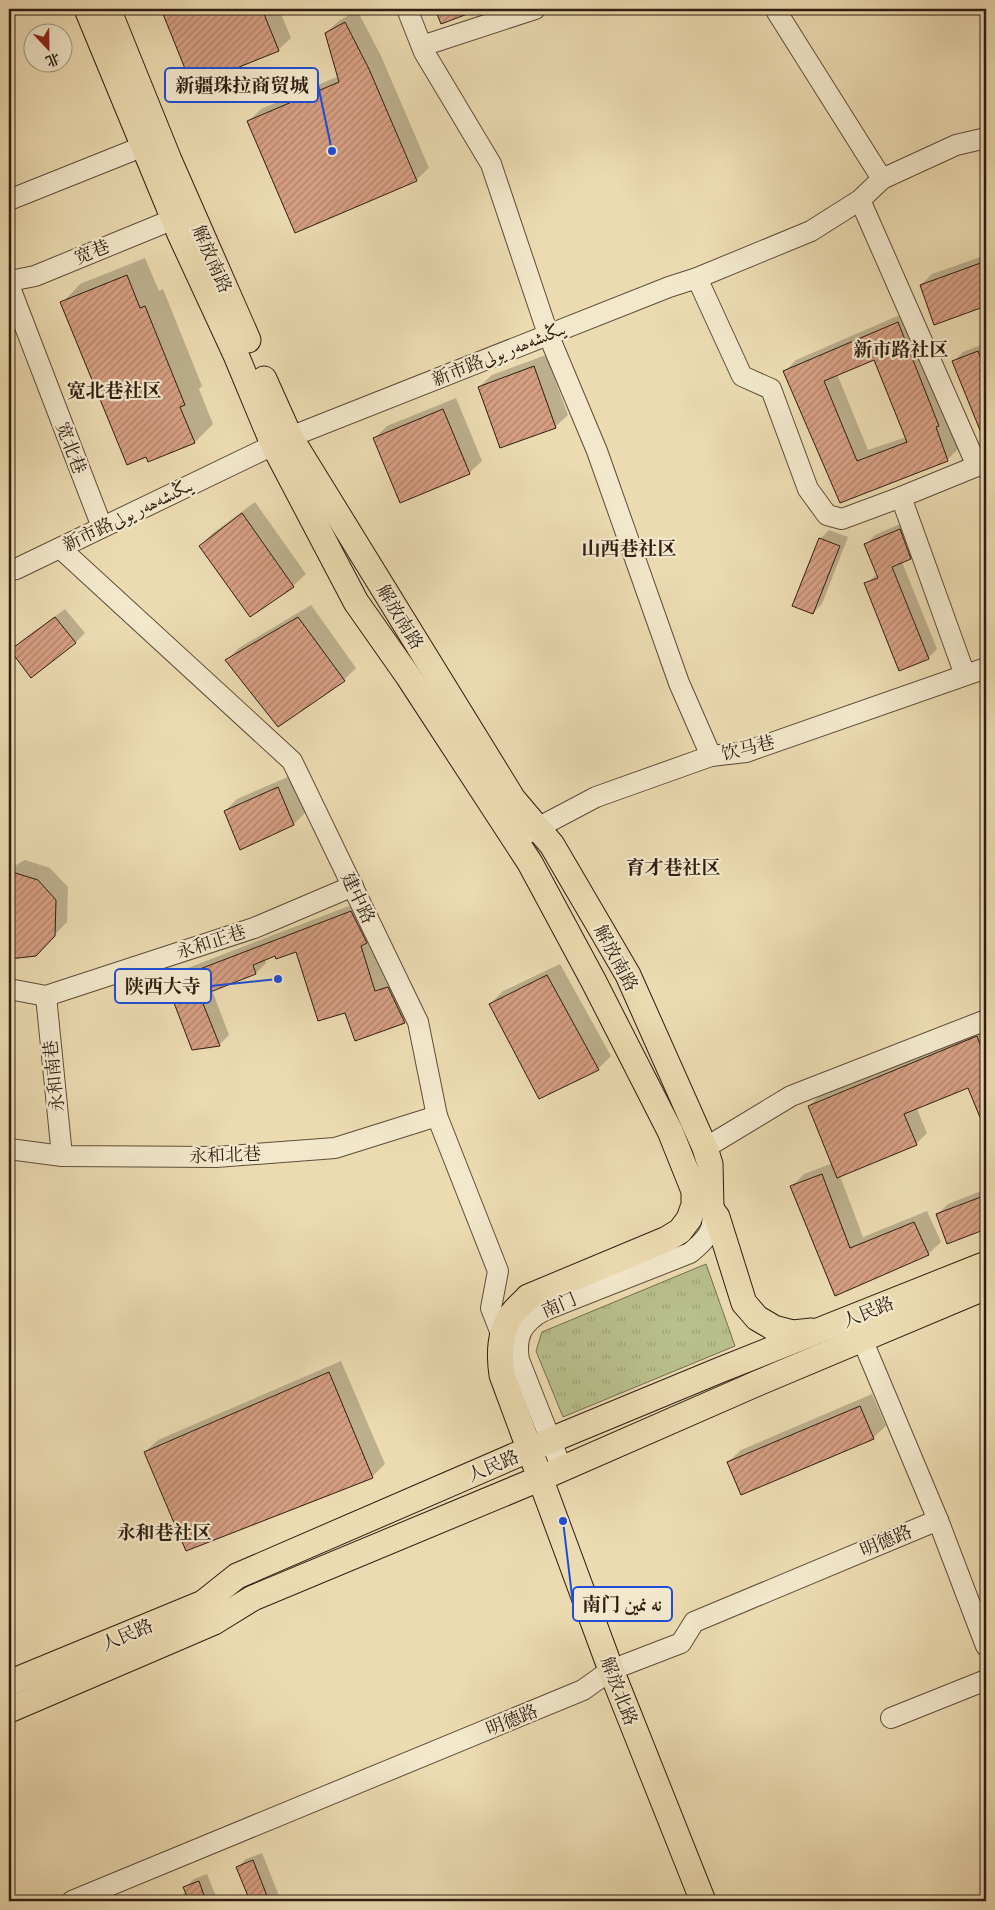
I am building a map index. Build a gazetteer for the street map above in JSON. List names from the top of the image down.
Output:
{
  "streets": {
    "main road": ["解放南路", "人民路", "解放北路"],
    "street": [
      "宽巷",
      "新市路يىڭىشەھەر يولى",
      "宽北巷",
      "饮马巷",
      "建中路",
      "永和正巷",
      "永和南巷",
      "永和北巷",
      "南门",
      "明德路"
    ]
  },
  "crossings": [
    ["宽巷", "解放南路"],
    ["解放南路", "新市路يىڭىشەھەر يولى"],
    ["解放南路", "饮马巷"],
    ["解放南路", "建中路"],
    ["解放南路", "南门"],
    ["解放南路", "人民路"],
    ["解放南路", "解放北路"],
    ["新市路يىڭىشەھەر يولى", "宽北巷"],
    ["新市路يىڭىشەھەر يولى", "建中路"],
    ["建中路", "永和正巷"],
    ["建中路", "永和北巷"],
    ["永和正巷", "永和南巷"],
    ["永和南巷", "永和北巷"],
    ["南门", "人民路"],
    ["南门", "解放北路"],
    ["人民路", "解放北路"],
    ["明德路", "解放北路"]
  ],
  "districts": [
    "新市路社区",
    "宽北巷社区",
    "山西巷社区",
    "育才巷社区",
    "永和巷社区"
  ],
  "places": ["新疆珠拉商贸城", "陕西大寺", "南门 نە نمين"],
  "north": "bottom"
}
